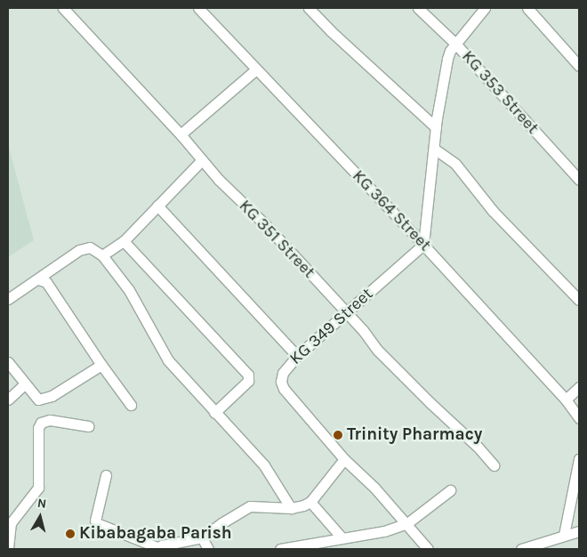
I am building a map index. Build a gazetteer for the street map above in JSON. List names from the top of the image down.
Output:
{
  "streets": {
    "street": [
      "KG 353 Street",
      "KG 364 Street",
      "KG 351 Street",
      "KG 349 Street"
    ]
  },
  "crossings": [
    ["KG 364 Street", "KG 349 Street"],
    ["KG 351 Street", "KG 349 Street"]
  ],
  "places": ["Trinity Pharmacy", "Kibabagaba Parish"],
  "north": "top"
}
